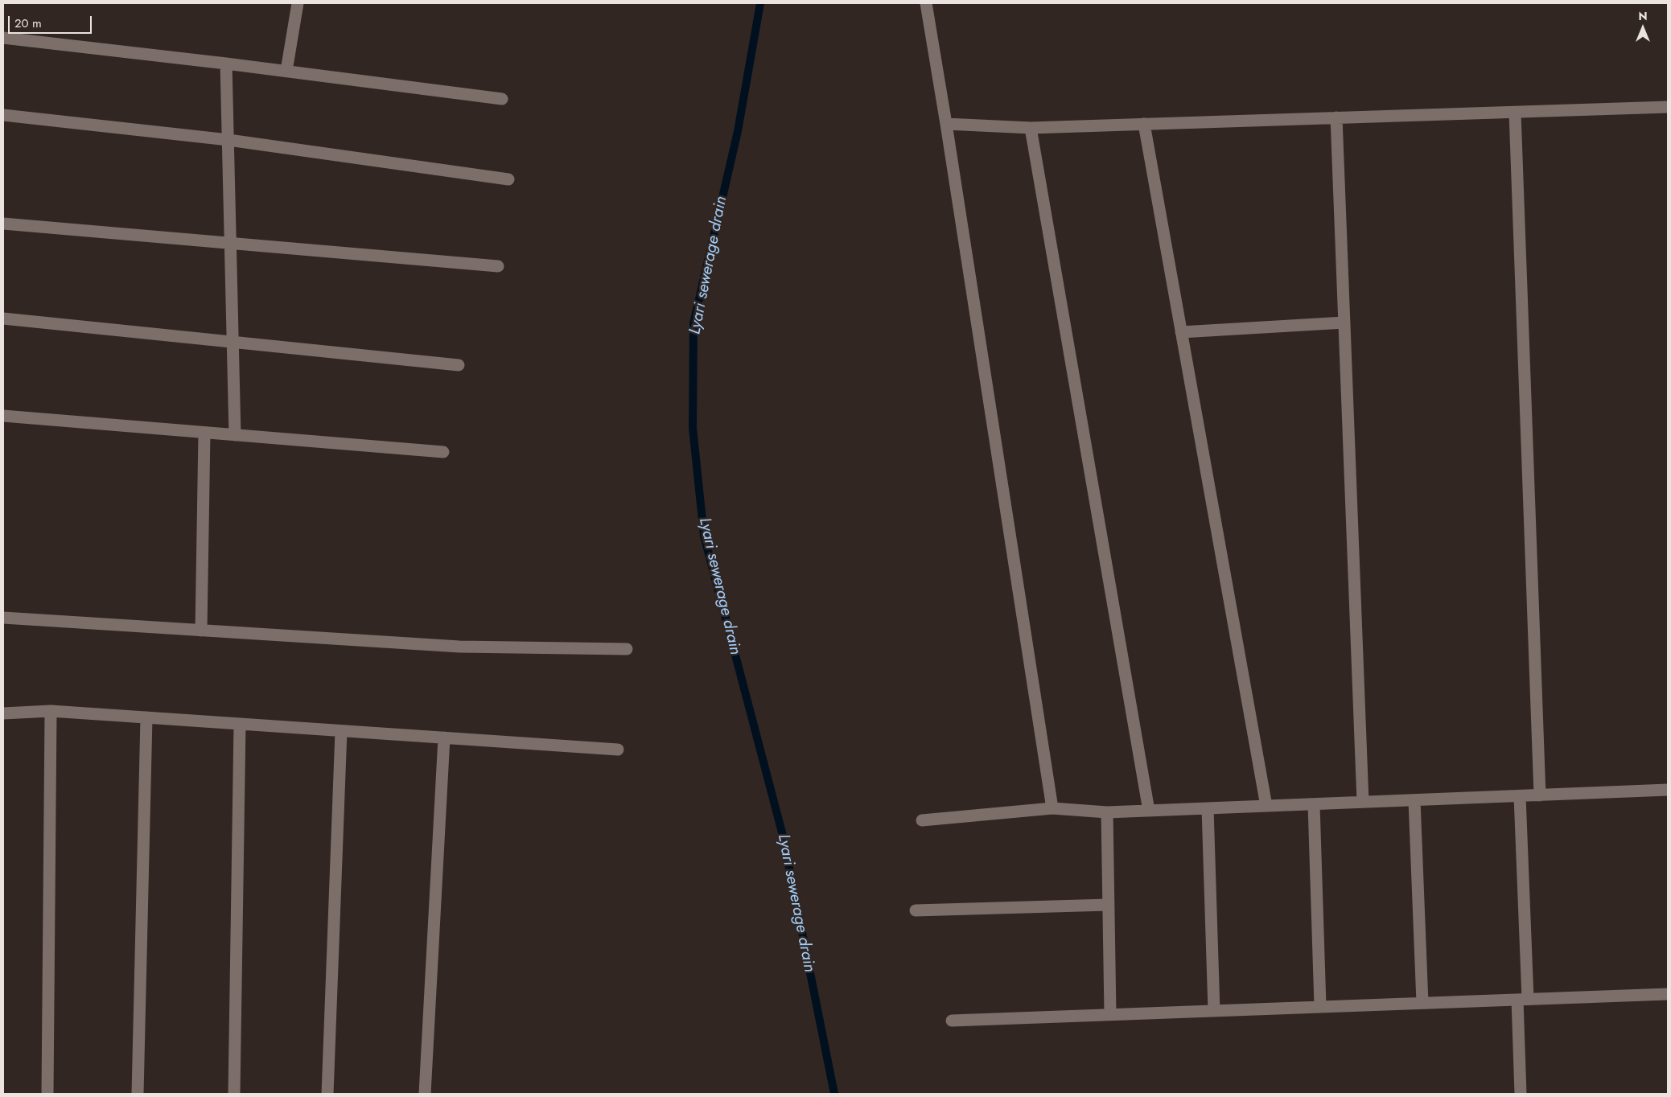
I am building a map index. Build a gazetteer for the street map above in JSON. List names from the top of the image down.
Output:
{
  "water": ["Lyari sewerage drain"],
  "scale_bar": "20 m",
  "north": "top"
}
